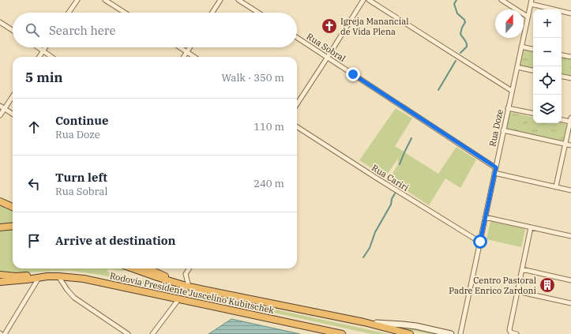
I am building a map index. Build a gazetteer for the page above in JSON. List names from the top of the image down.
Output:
{
  "streets": {
    "highway": ["Rodovia Presidente Juscelino Kubitschek"],
    "street": ["Rua Sobral", "Rua Doze", "Rua Cariri"]
  },
  "crossings": [
    ["Rua Sobral", "Rua Doze"],
    ["Rua Doze", "Rua Cariri"]
  ],
  "places": {
    "church": ["Igreja Manancial de Vida Plena"],
    "building": ["Centro Pastoral Padre Enrico Zardoni"]
  },
  "north": "top",
  "page": {
    "map_buttons": ["+", "−"],
    "search": "Search here",
    "heading": ["5 min", "Walk · 350 m"],
    "list": [
      ["Continue", "Rua Doze", "110 m"],
      ["Turn left", "Rua Sobral", "240 m"],
      "Arrive at destination"
    ]
  }
}
